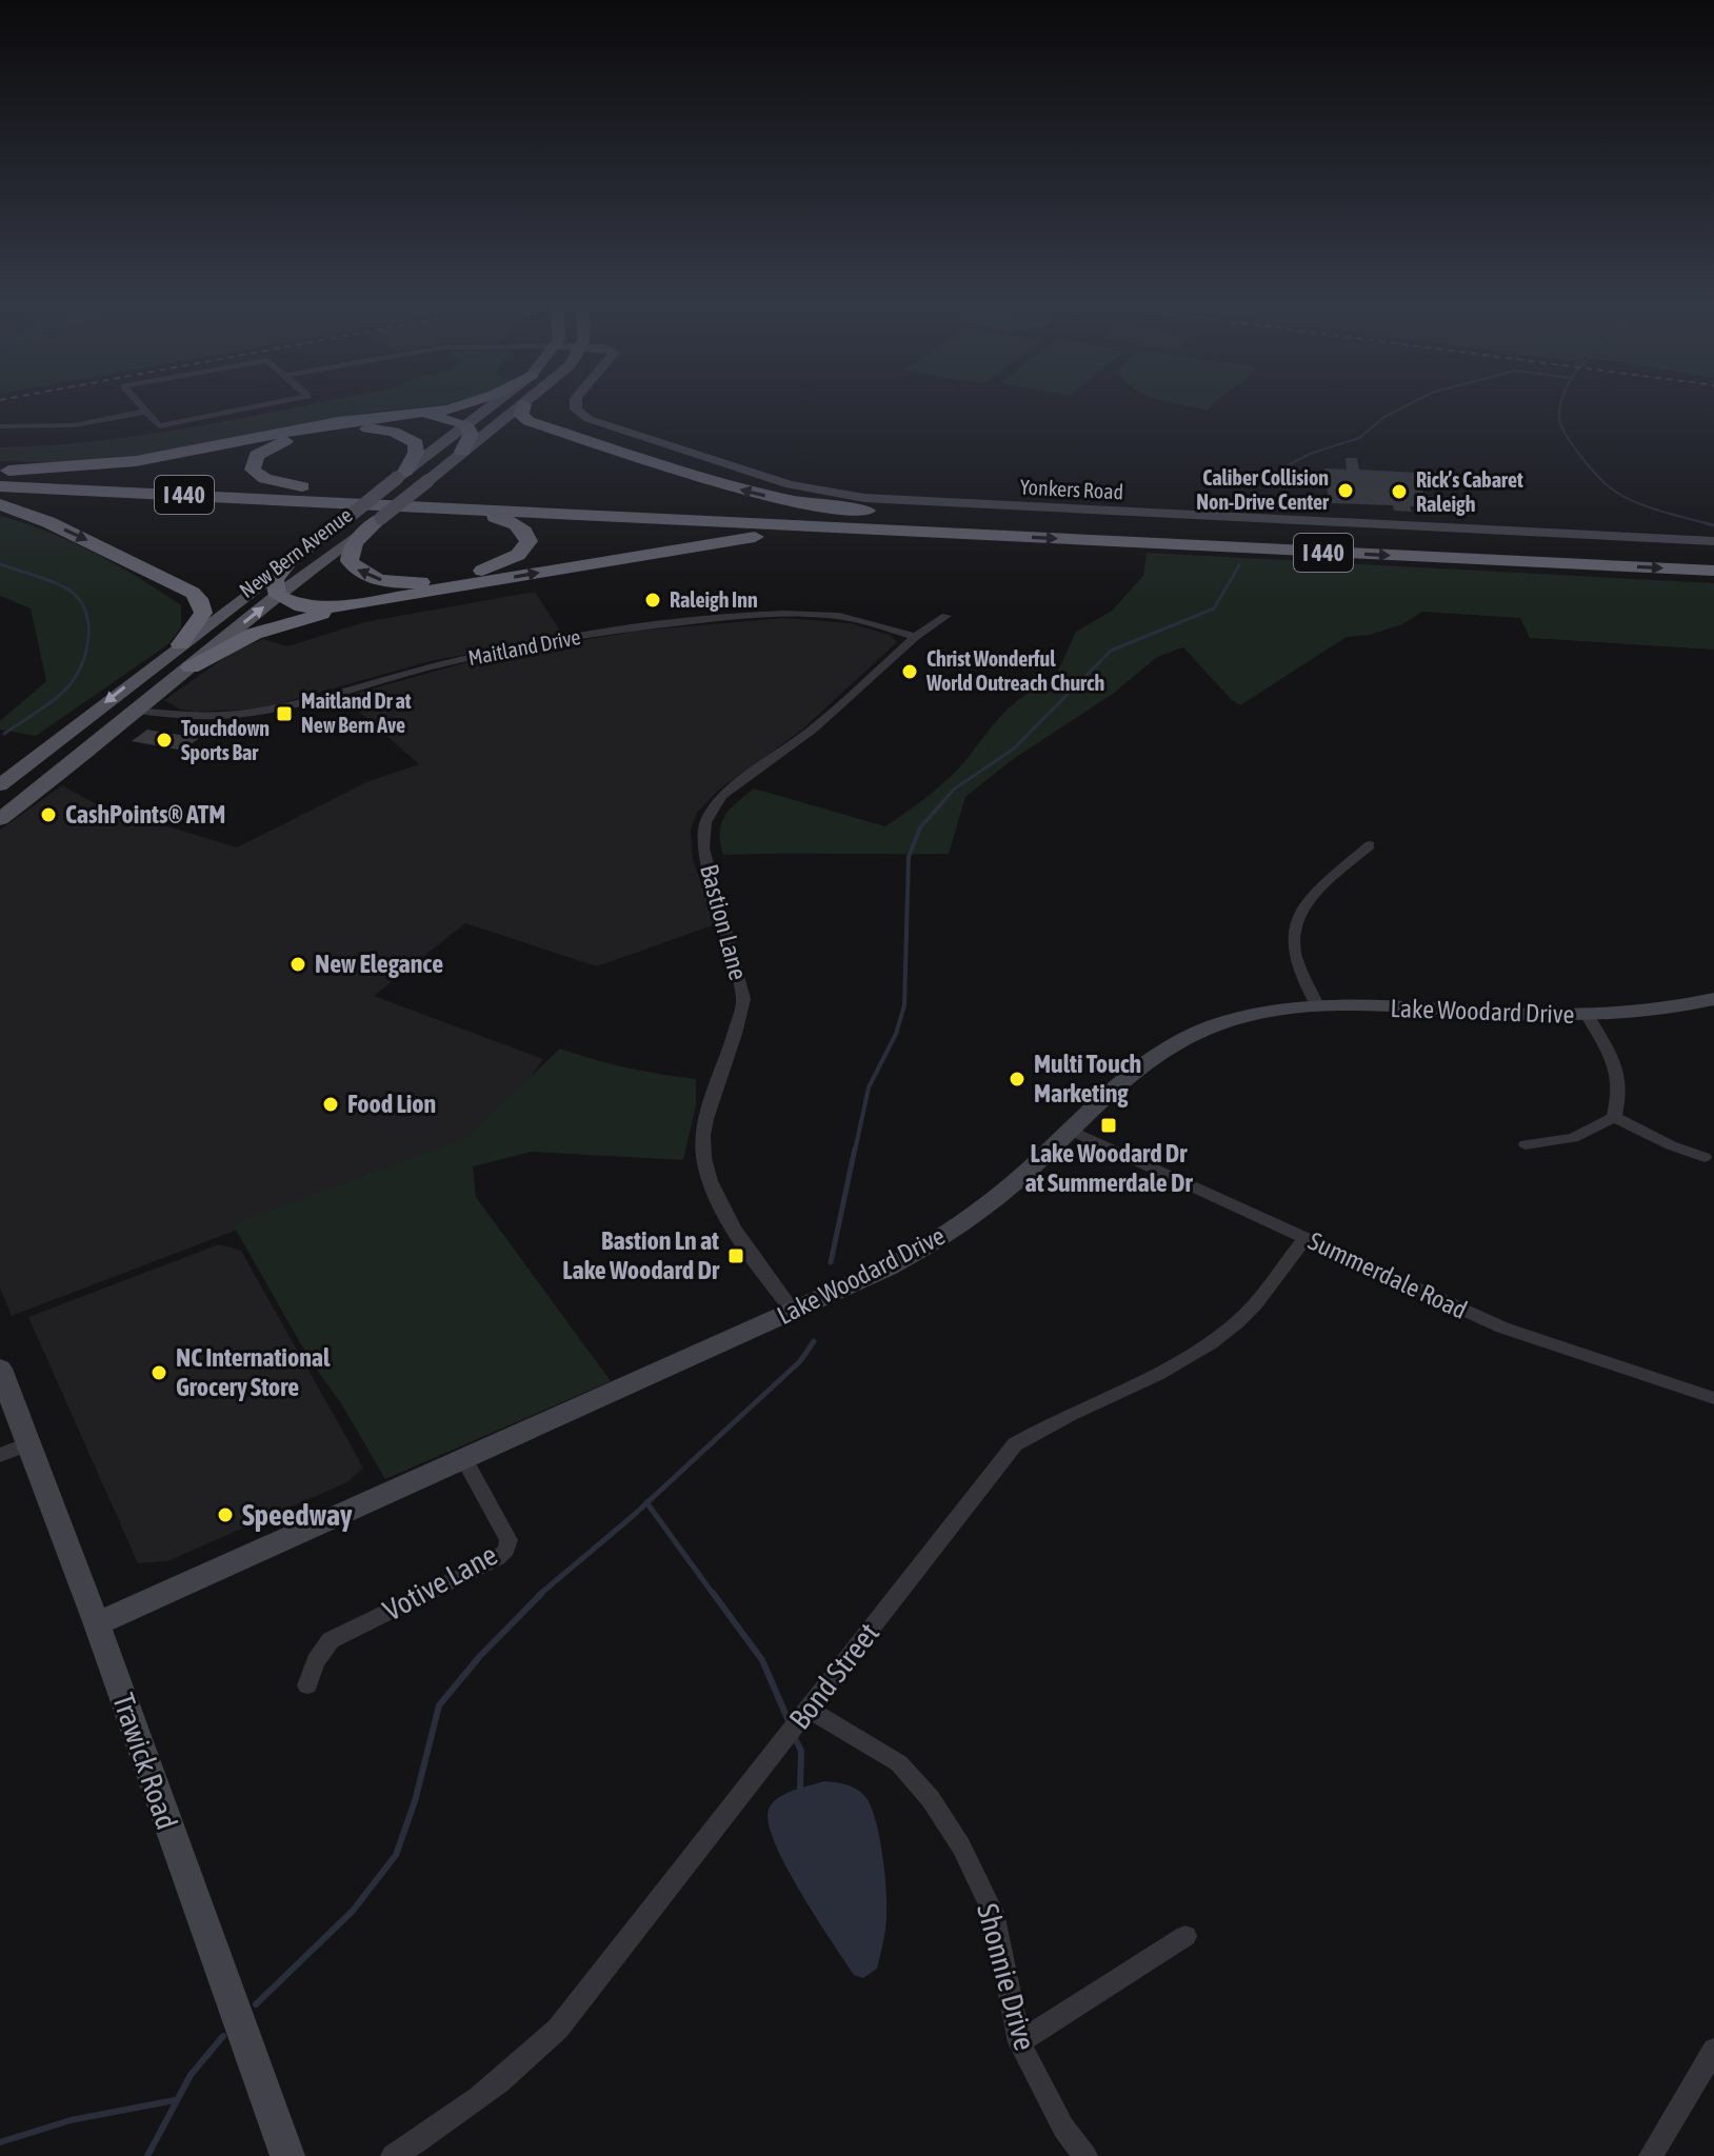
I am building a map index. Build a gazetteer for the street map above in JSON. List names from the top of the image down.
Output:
{
  "streets": {
    "highway": ["I 440"],
    "main road": ["New Bern Avenue"],
    "street": [
      "Yonkers Road",
      "Maitland Drive",
      "Bastion Lane",
      "Lake Woodard Drive",
      "Summerdale Road",
      "Votive Lane",
      "Bond Street",
      "Trawick Road",
      "Shonnie Drive"
    ]
  },
  "crossings": [
    ["New Bern Avenue", "Maitland Drive"],
    ["Maitland Drive", "Bastion Lane"],
    ["Bastion Lane", "Lake Woodard Drive"],
    ["Lake Woodard Drive", "Summerdale Road"],
    ["Lake Woodard Drive", "Votive Lane"],
    ["Lake Woodard Drive", "Trawick Road"],
    ["Summerdale Road", "Bond Street"],
    ["Bond Street", "Shonnie Drive"]
  ],
  "places": {
    "other": [
      "Caliber Collision Non-Drive Center",
      "Rick’s Cabaret Raleigh",
      "Raleigh Inn",
      "Christ Wonderful World Outreach Church",
      "Touchdown Sports Bar",
      "CashPoints® ATM",
      "New Elegance",
      "Multi Touch Marketing",
      "Food Lion",
      "NC International Grocery Store",
      "Speedway"
    ],
    "transit": ["Maitland Dr at New Bern Ave", "Lake Woodard Dr at Summerdale Dr", "Bastion Ln at Lake Woodard Dr"]
  }
}
